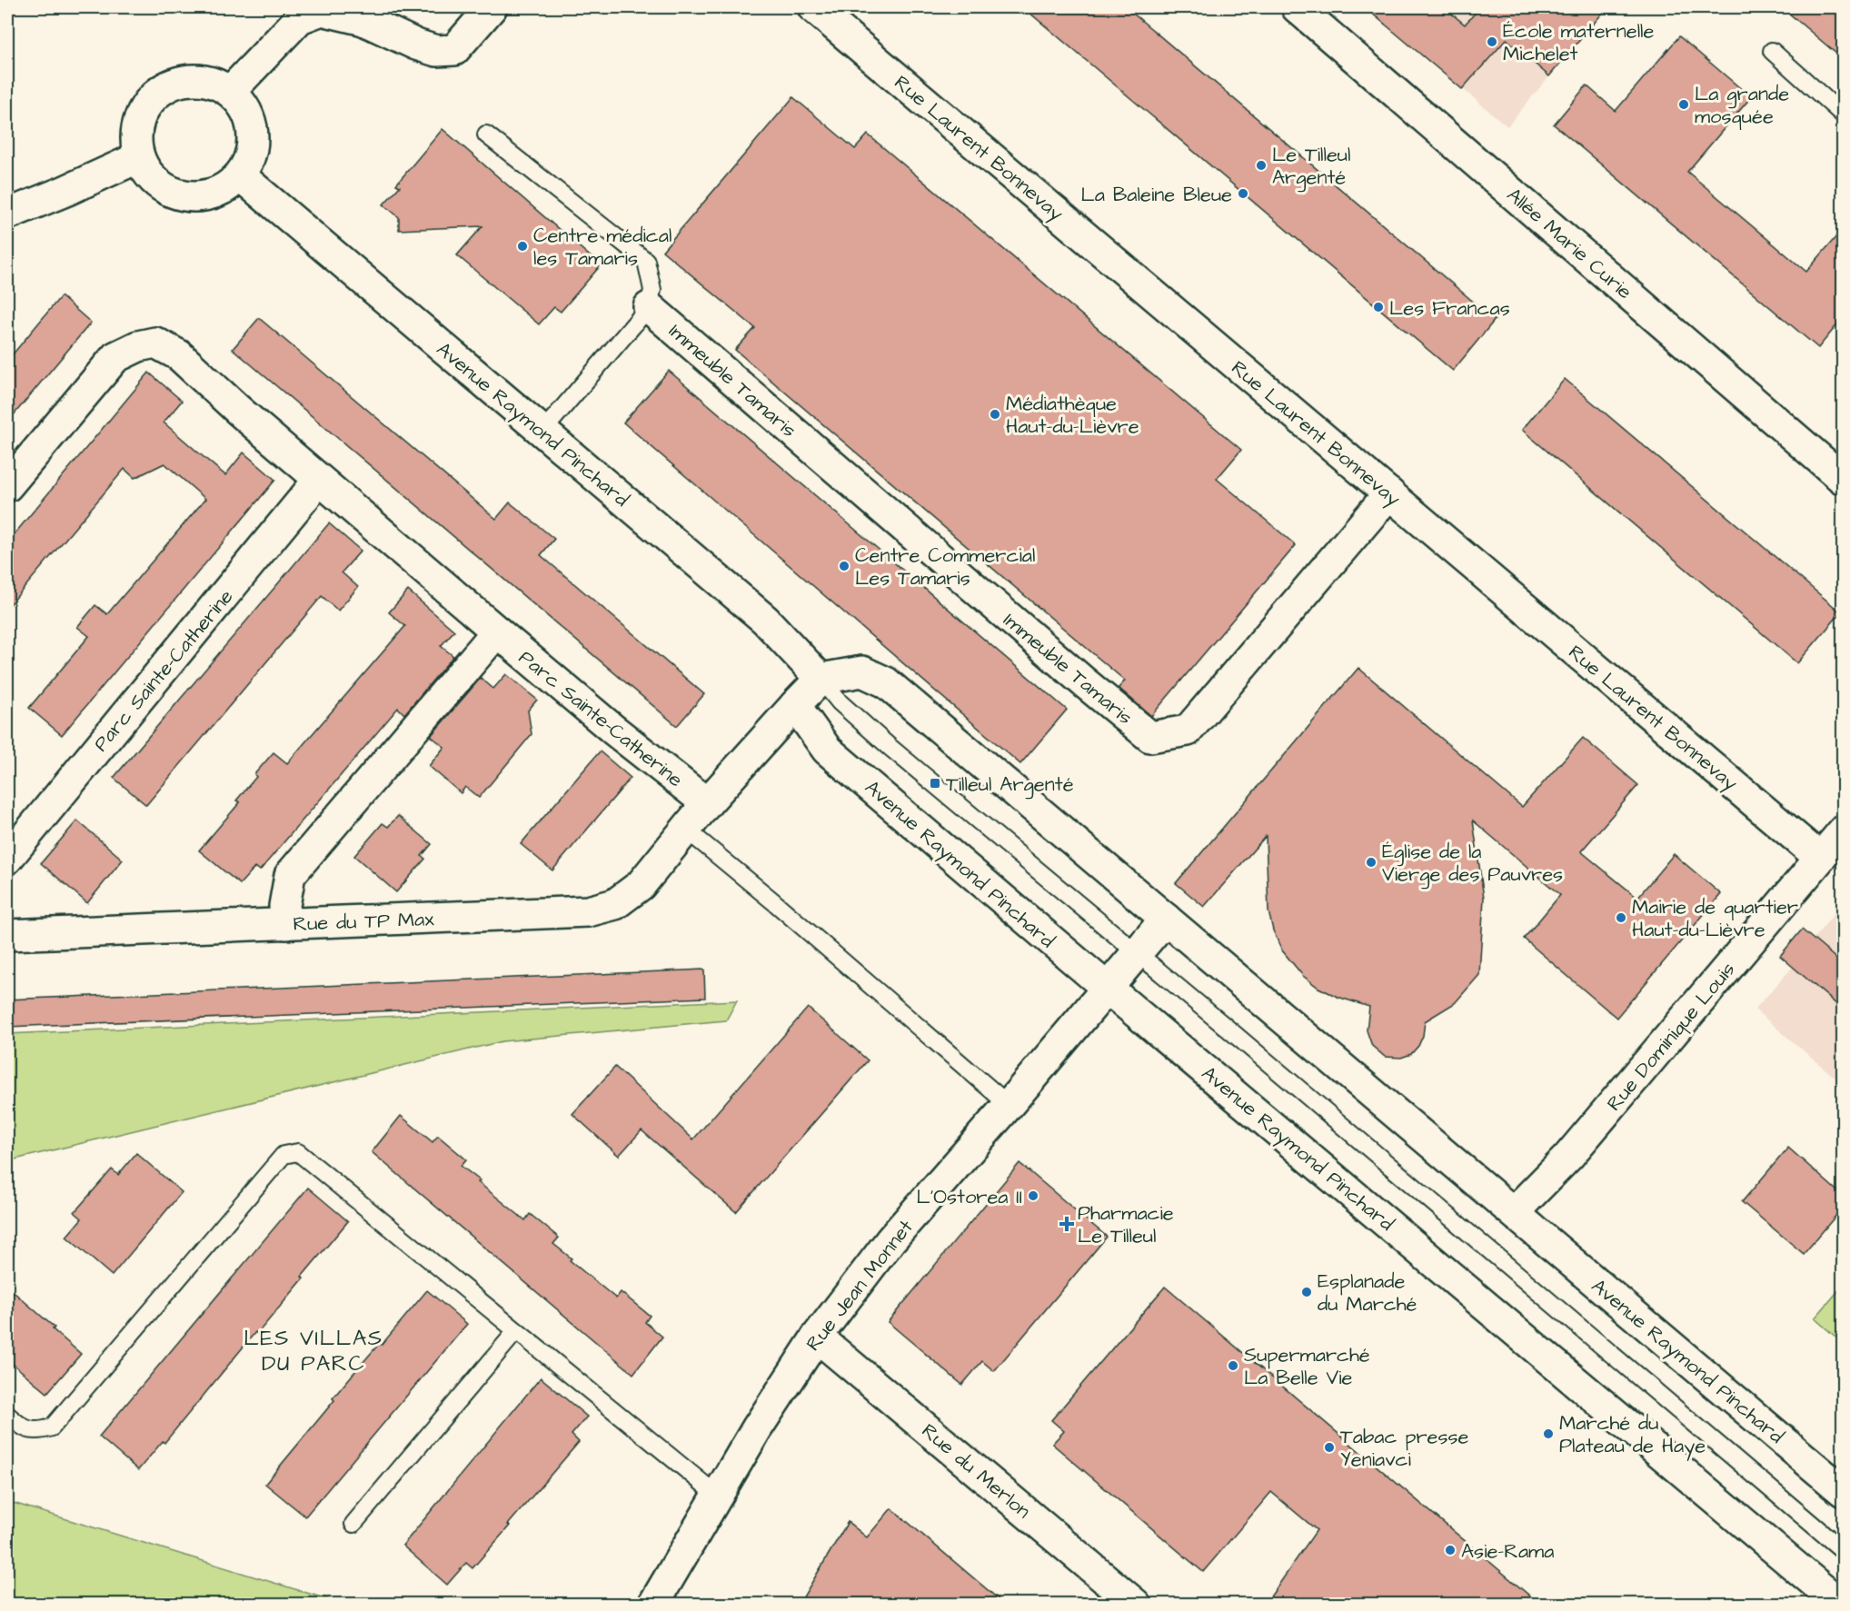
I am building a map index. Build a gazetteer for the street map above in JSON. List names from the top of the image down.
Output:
{
  "streets": {
    "street": [
      "Rue Laurent Bonnevay",
      "Allée Marie Curie",
      "Immeuble Tamaris",
      "Avenue Raymond Pinchard",
      "Parc Sainte-Catherine",
      "Rue du TP Max",
      "Rue Dominique Louis",
      "Rue Jean Monnet",
      "Rue du Merlon"
    ]
  },
  "crossings": [
    ["Rue Laurent Bonnevay", "Immeuble Tamaris"],
    ["Rue Laurent Bonnevay", "Rue Dominique Louis"],
    ["Avenue Raymond Pinchard", "Rue Dominique Louis"],
    ["Avenue Raymond Pinchard", "Rue Jean Monnet"],
    ["Rue Jean Monnet", "Rue du Merlon"]
  ],
  "districts": ["LES VILLAS DU PARC"],
  "places": {
    "other": [
      "École maternelle Michelet",
      "La grande mosquée",
      "Le Tilleul Argenté",
      "La Baleine Bleue",
      "Centre médical les Tamaris",
      "Les Francas",
      "Médiathèque Haut-du-Lièvre",
      "Centre Commercial Les Tamaris",
      "Église de la Vierge des Pauvres",
      "Mairie de quartier Haut-du-Lièvre",
      "L'Ostorea II",
      "Esplanade du Marché",
      "Supermarché La Belle Vie",
      "Marché du Plateau de Haye",
      "Tabac presse Yeniavci",
      "Asie-Rama"
    ],
    "transit": ["Tilleul Argenté"],
    "health": ["Pharmacie Le Tilleul"]
  }
}
